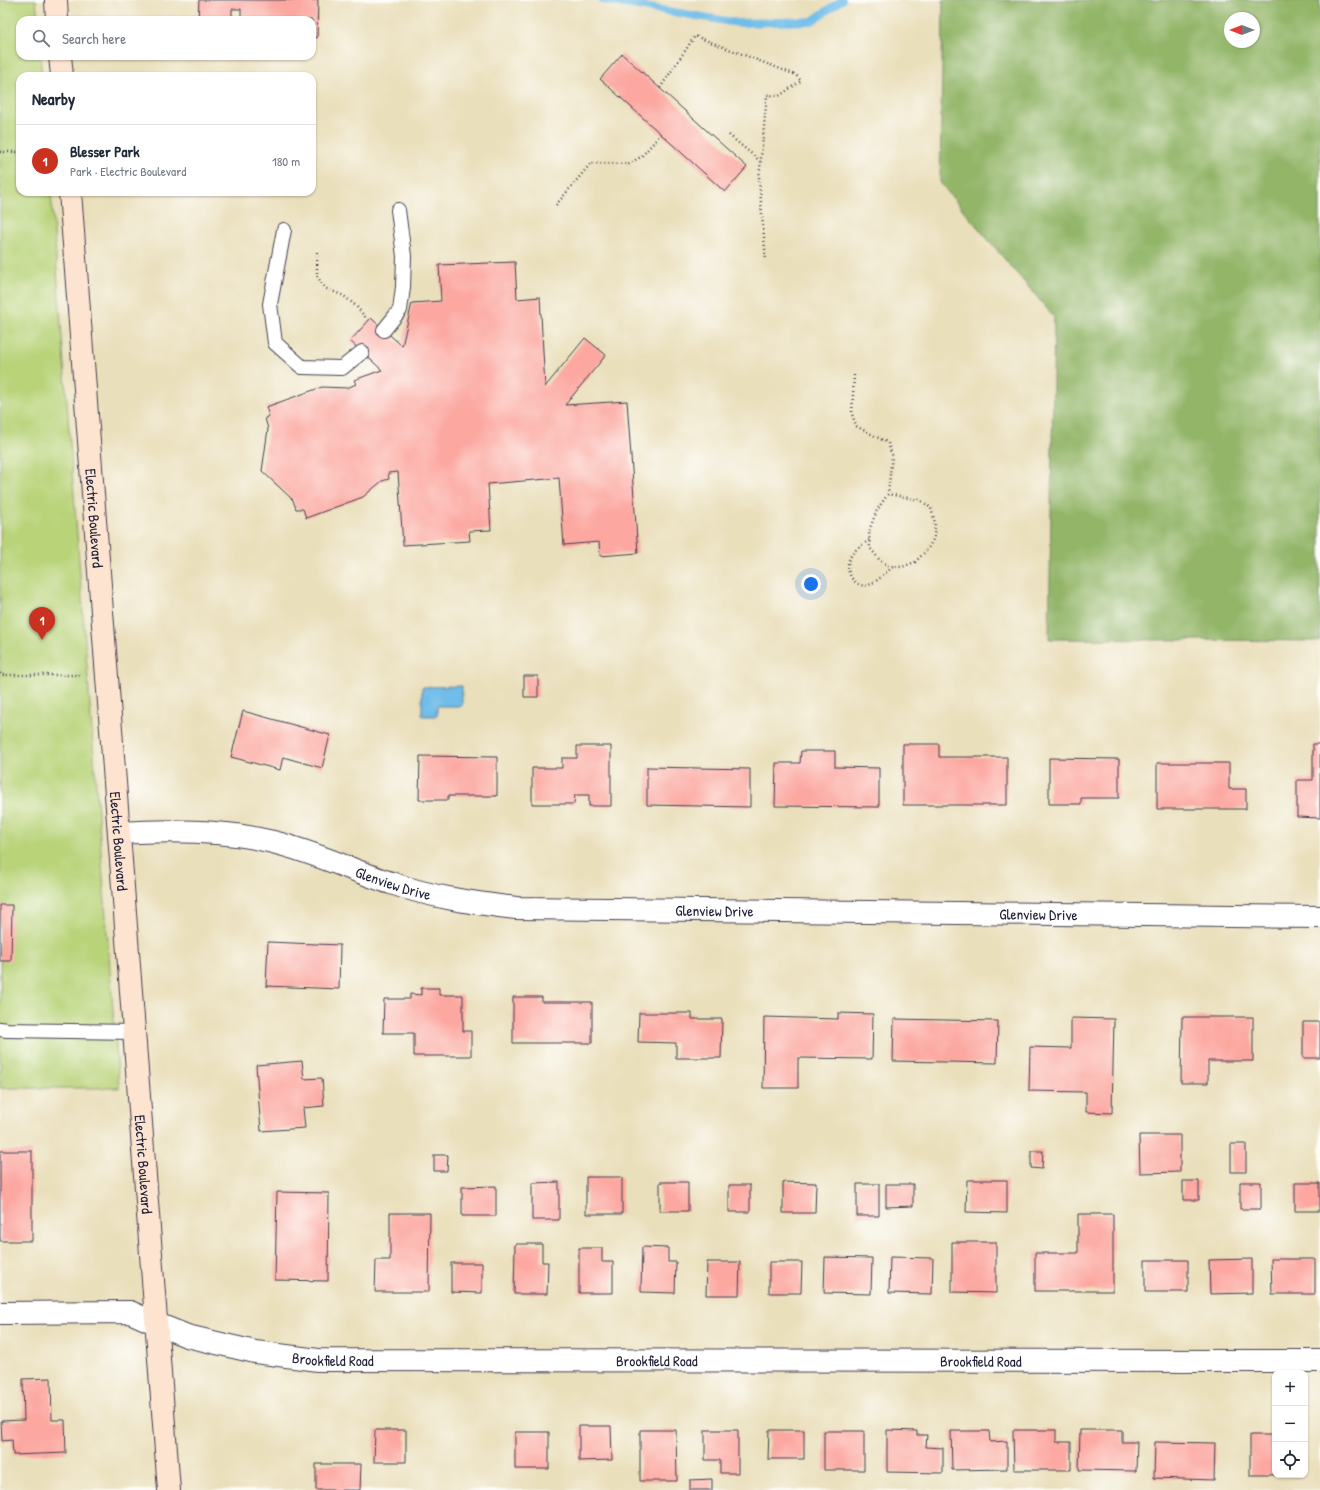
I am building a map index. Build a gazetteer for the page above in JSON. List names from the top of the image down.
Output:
{
  "streets": {
    "street": ["Electric Boulevard", "Glenview Drive", "Brookfield Road"]
  },
  "crossings": [
    ["Electric Boulevard", "Glenview Drive"],
    ["Electric Boulevard", "Brookfield Road"]
  ],
  "north": "left",
  "page": {
    "search": "Search here",
    "heading": "Nearby",
    "list": [
      {
        "mark": "1",
        "name": "Blesser Park",
        "note": "Park · Electric Boulevard",
        "value": "180 m"
      }
    ],
    "pins": "1",
    "map_buttons": ["+", "−"]
  }
}
